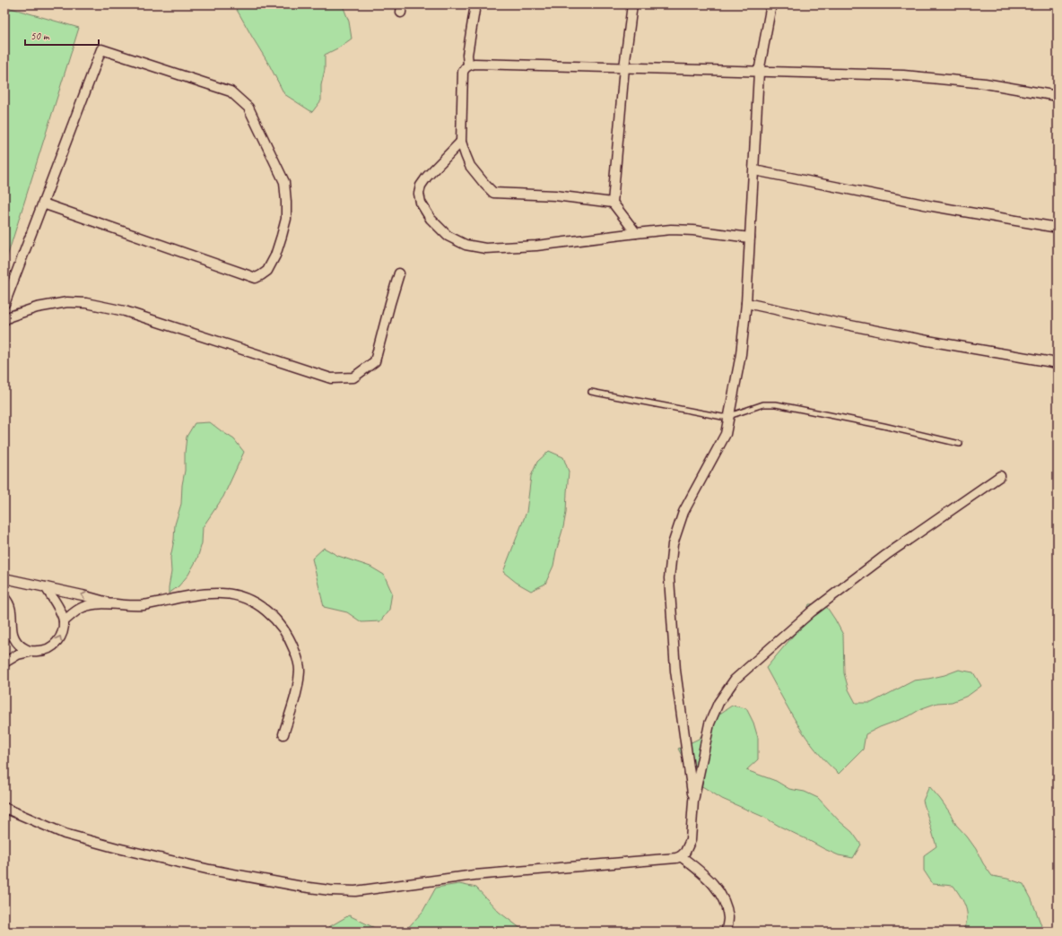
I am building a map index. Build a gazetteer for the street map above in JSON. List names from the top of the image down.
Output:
{
  "scale_bar": "50 m"
}
